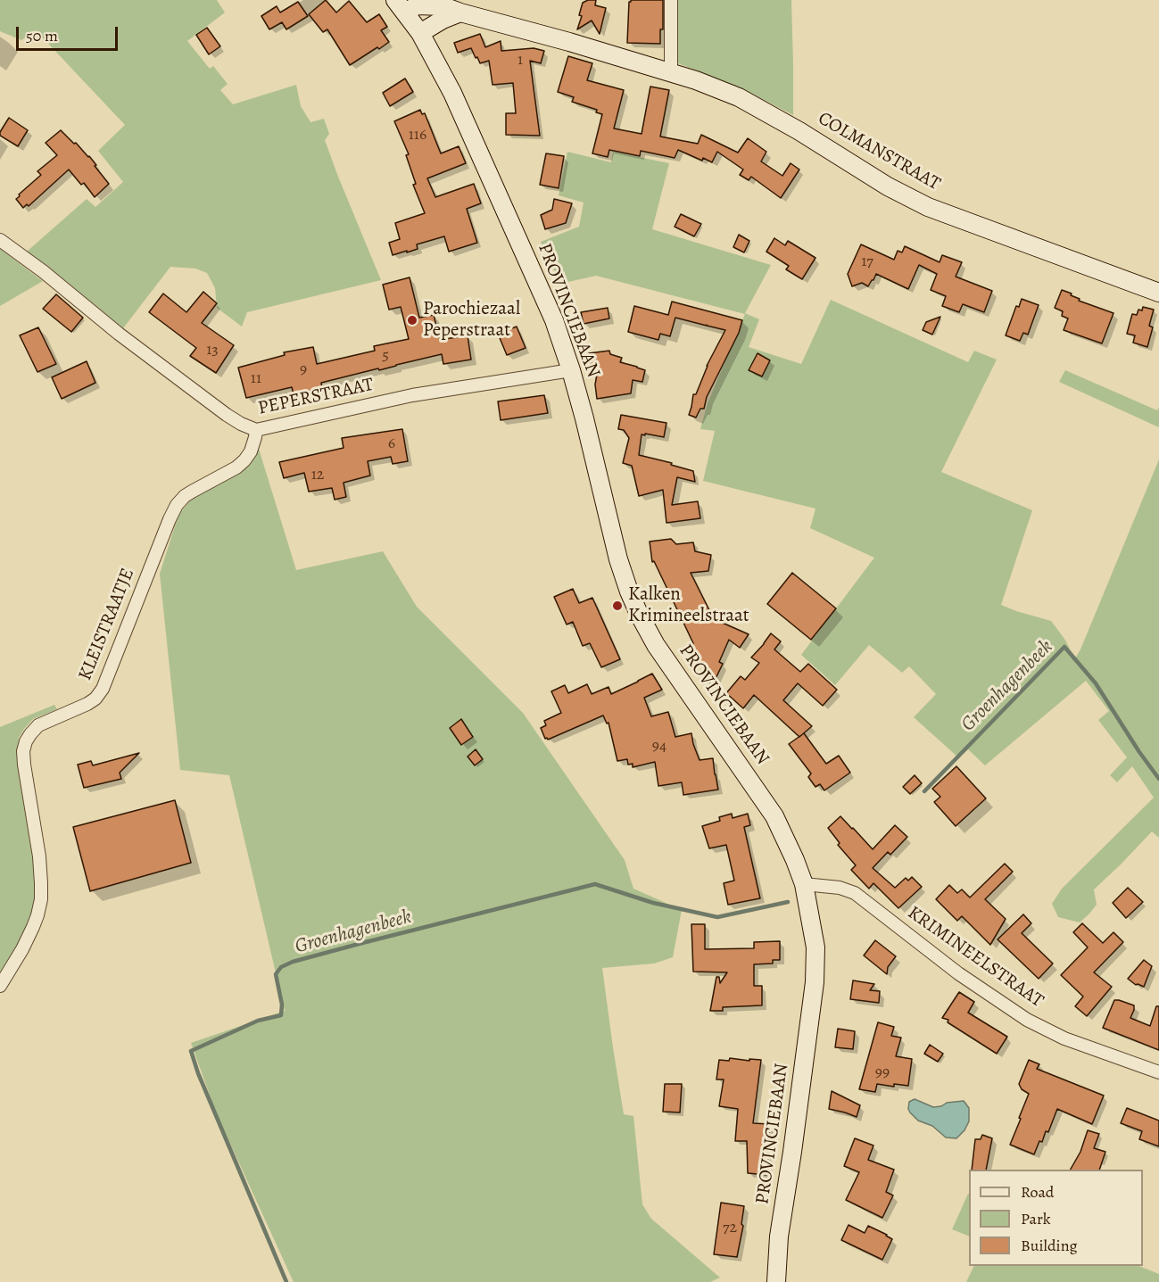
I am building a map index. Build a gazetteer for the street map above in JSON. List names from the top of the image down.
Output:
{
  "streets": {
    "main road": ["COLMANSTRAAT", "PROVINCIEBAAN"],
    "street": ["PEPERSTRAAT", "KLEISTRAATJE", "KRIMINEELSTRAAT"]
  },
  "crossings": [
    ["COLMANSTRAAT", "PROVINCIEBAAN"],
    ["PROVINCIEBAAN", "PEPERSTRAAT"],
    ["PROVINCIEBAAN", "KRIMINEELSTRAAT"],
    ["PEPERSTRAAT", "KLEISTRAATJE"]
  ],
  "water": ["Groenhagenbeek"],
  "places": ["Parochiezaal Peperstraat", "Kalken Krimineelstraat"],
  "house_numbers": [
    "1",
    "116",
    "17",
    "13",
    "5",
    "9",
    "11",
    "6",
    "12",
    "94",
    "99",
    "72"
  ],
  "legend": ["Road", "Park", "Building"],
  "scale_bar": "50 m"
}
